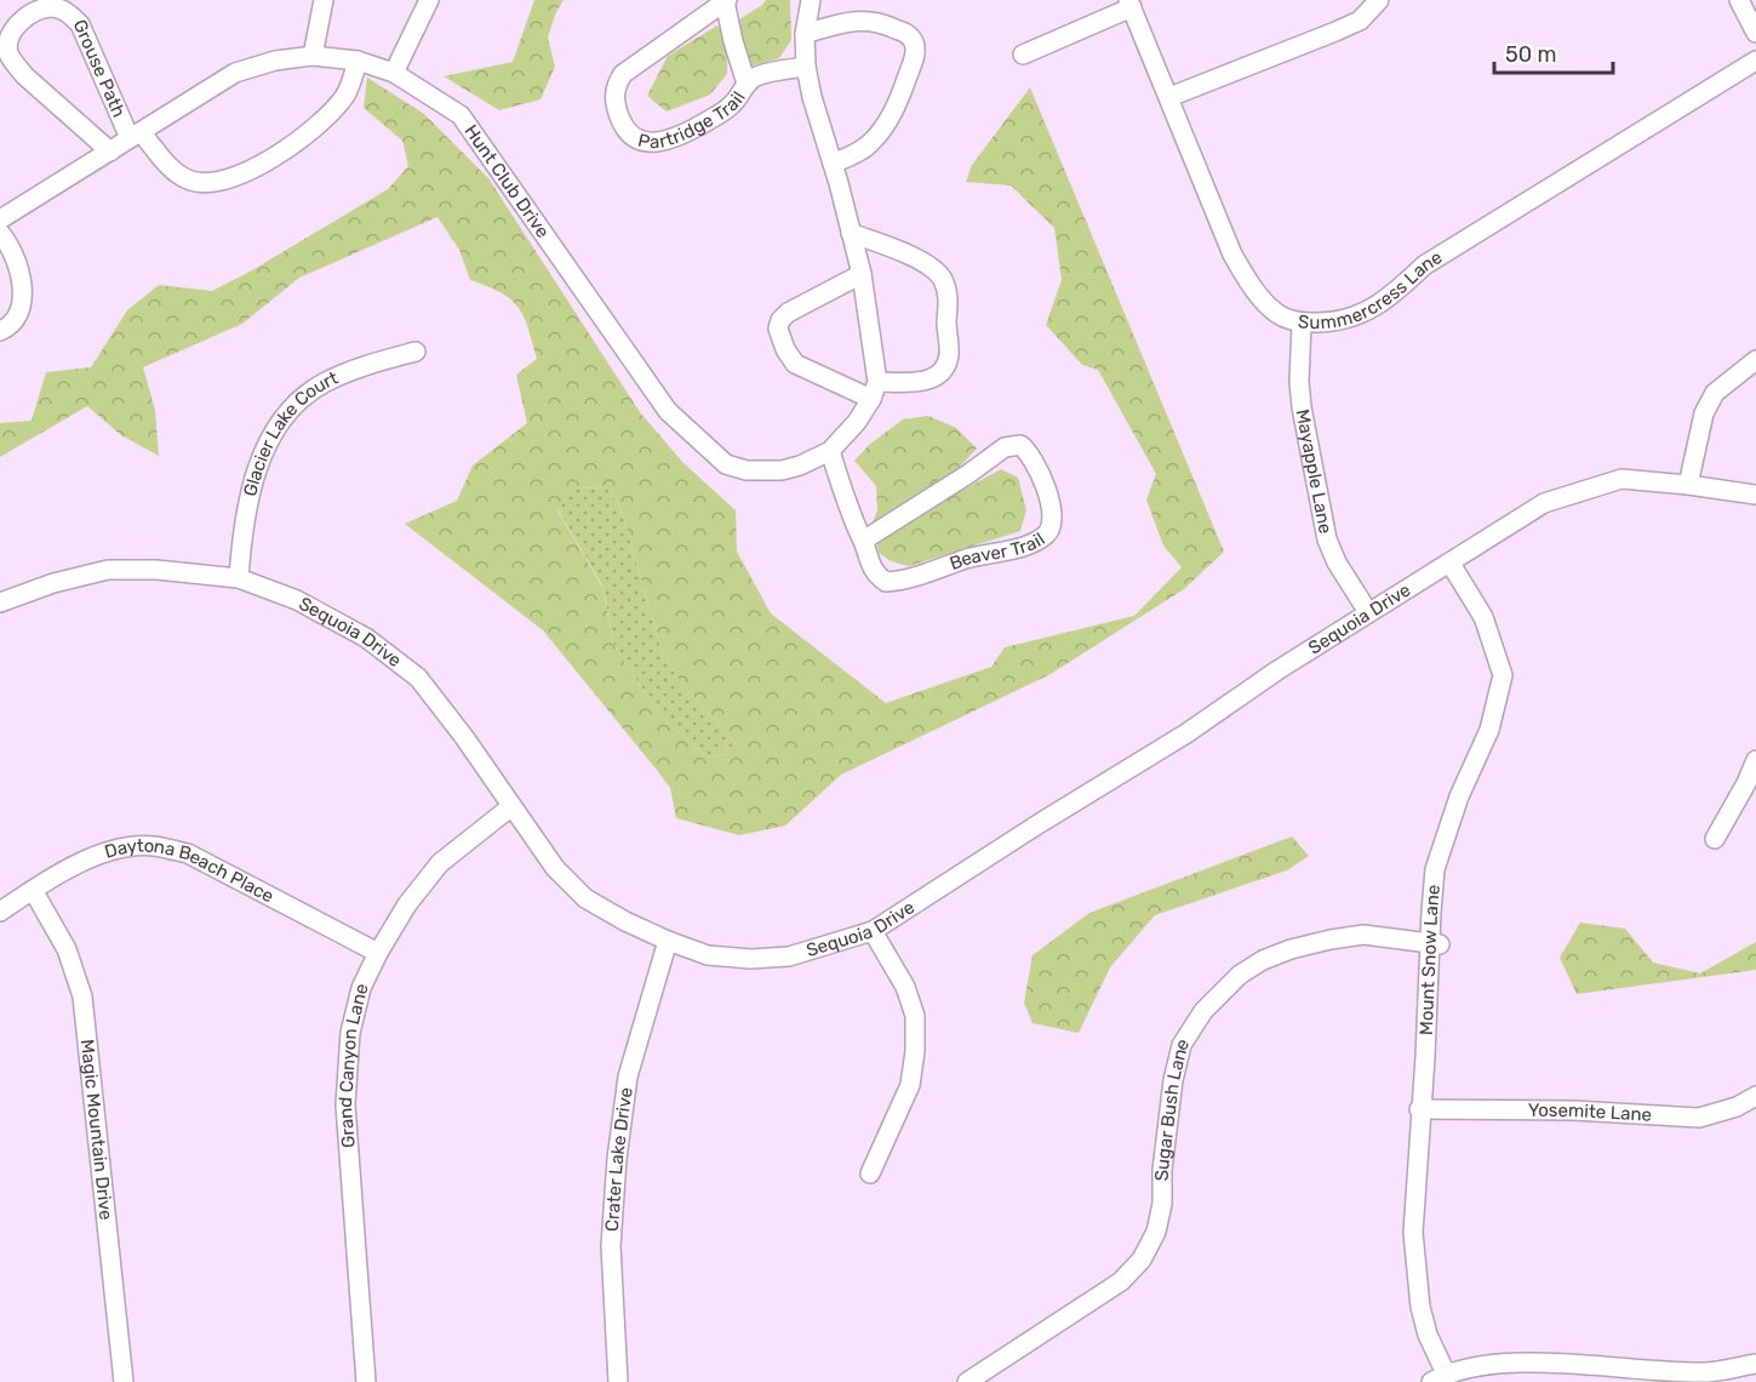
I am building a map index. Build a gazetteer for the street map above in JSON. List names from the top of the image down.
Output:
{
  "streets": {
    "street": [
      "Grouse Path",
      "Partridge Trail",
      "Hunt Club Drive",
      "Summercress Lane",
      "Glacier Lake Court",
      "Mayapple Lane",
      "Beaver Trail",
      "Sequoia Drive",
      "Daytona Beach Place",
      "Mount Snow Lane",
      "Grand Canyon Lane",
      "Sugar Bush Lane",
      "Yosemite Lane",
      "Magic Mountain Drive",
      "Crater Lake Drive"
    ]
  },
  "crossings": [
    ["Grouse Path", "Hunt Club Drive"],
    ["Summercress Lane", "Mayapple Lane"],
    ["Glacier Lake Court", "Sequoia Drive"],
    ["Mayapple Lane", "Sequoia Drive"],
    ["Sequoia Drive", "Mount Snow Lane"],
    ["Sequoia Drive", "Grand Canyon Lane"],
    ["Sequoia Drive", "Crater Lake Drive"],
    ["Daytona Beach Place", "Grand Canyon Lane"],
    ["Daytona Beach Place", "Magic Mountain Drive"],
    ["Mount Snow Lane", "Sugar Bush Lane"],
    ["Mount Snow Lane", "Yosemite Lane"]
  ],
  "scale_bar": "50 m"
}
